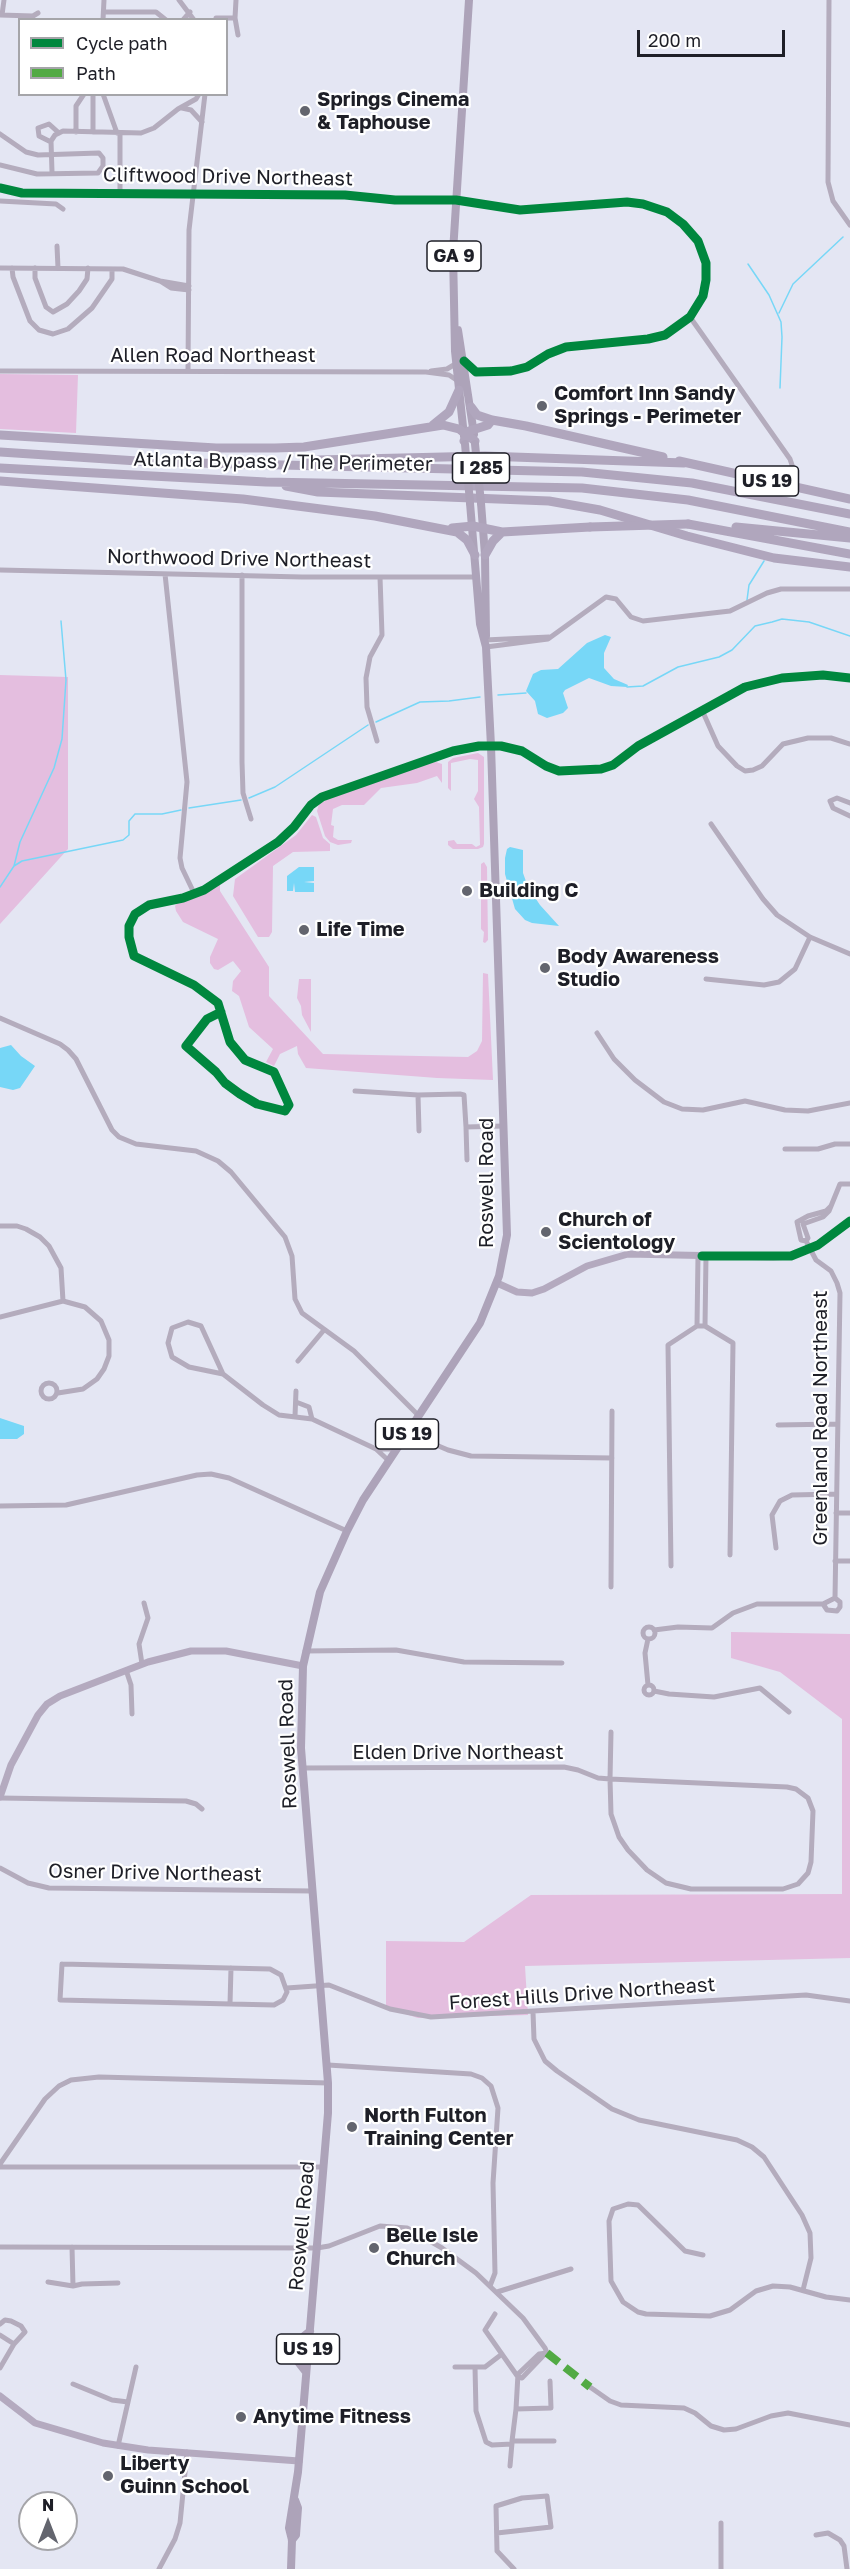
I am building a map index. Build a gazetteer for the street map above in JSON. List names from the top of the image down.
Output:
{
  "streets": {
    "highway": ["Atlanta Bypass / The Perimeter", "I 285", "US 19"],
    "main road": ["GA 9", "Roswell Road"],
    "street": [
      "Cliftwood Drive Northeast",
      "Allen Road Northeast",
      "Northwood Drive Northeast",
      "Greenland Road Northeast",
      "Elden Drive Northeast",
      "Osner Drive Northeast",
      "Forest Hills Drive Northeast"
    ]
  },
  "crossings": [
    ["Cliftwood Drive Northeast", "Roswell Road"],
    ["Allen Road Northeast", "Roswell Road"],
    ["Northwood Drive Northeast", "Roswell Road"],
    ["Roswell Road", "Elden Drive Northeast"],
    ["Roswell Road", "Osner Drive Northeast"],
    ["Roswell Road", "Forest Hills Drive Northeast"]
  ],
  "places": [
    "Springs Cinema & Taphouse",
    "Comfort Inn Sandy Springs - Perimeter",
    "Building C",
    "Life Time",
    "Body Awareness Studio",
    "Church of Scientology",
    "North Fulton Training Center",
    "Belle Isle Church",
    "Anytime Fitness",
    "Liberty Guinn School"
  ],
  "legend": ["Cycle path", "Path"],
  "scale_bar": "200 m",
  "north": "top"
}
